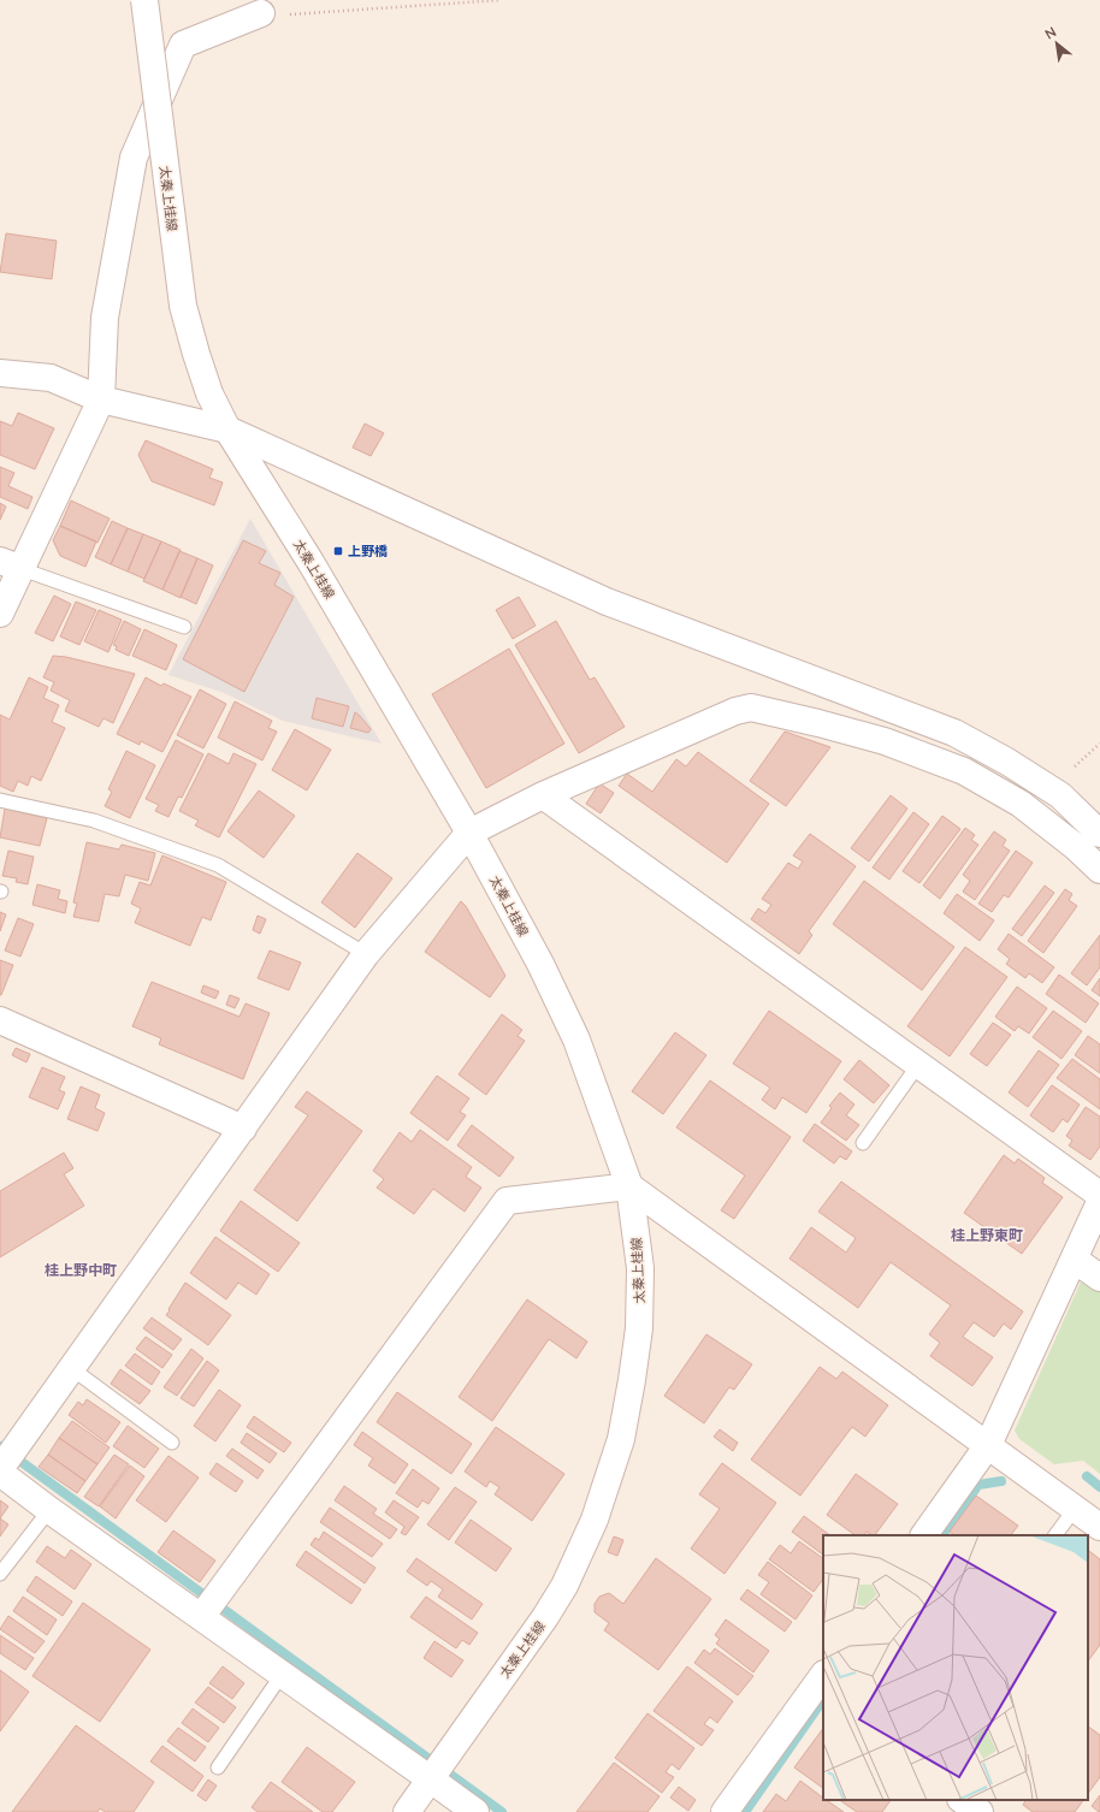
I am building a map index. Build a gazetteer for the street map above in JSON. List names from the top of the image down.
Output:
{
  "streets": {
    "street": ["太秦上桂線"]
  },
  "districts": ["桂上野東町", "桂上野中町"],
  "places": {
    "transit": ["上野橋"]
  },
  "north": "top left"
}
